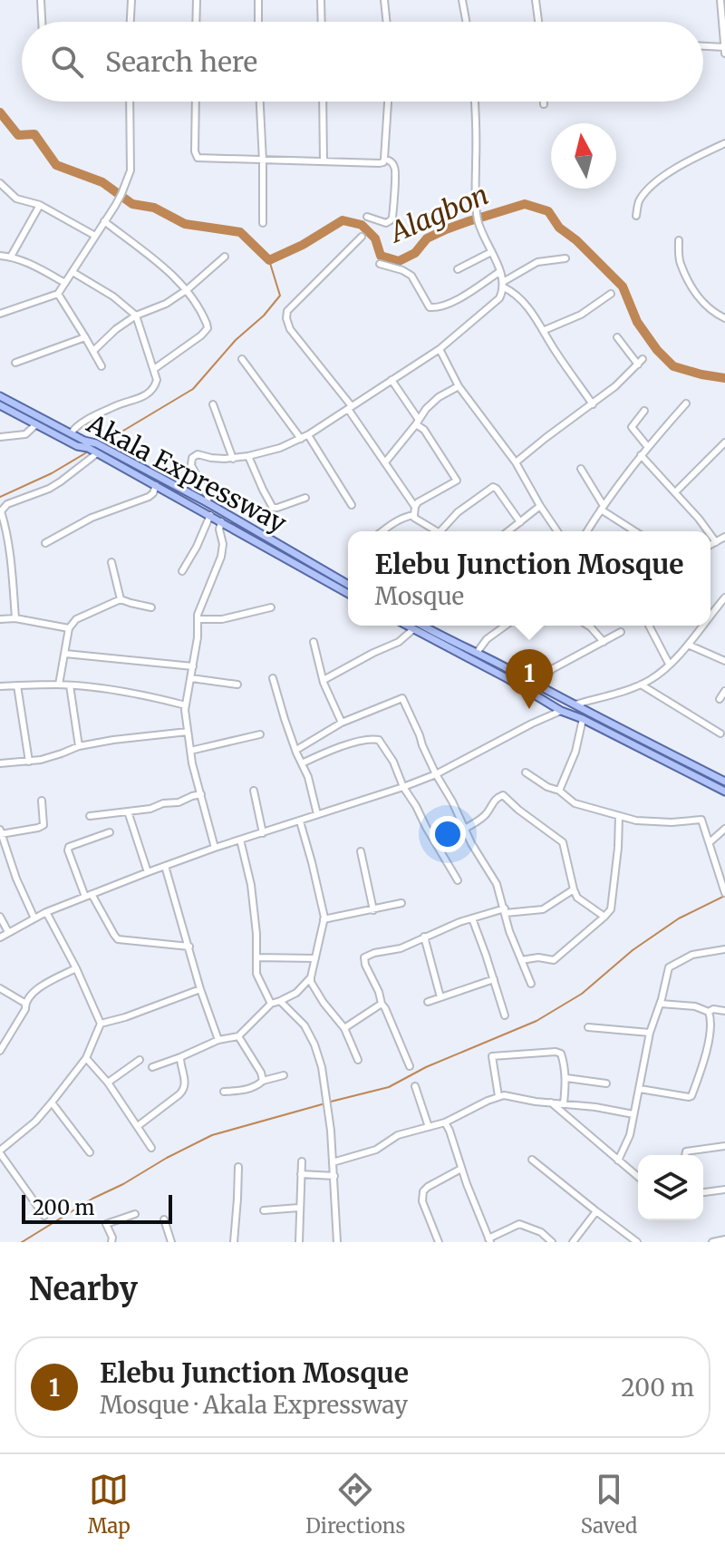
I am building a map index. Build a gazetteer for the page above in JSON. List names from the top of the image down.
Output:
{
  "streets": {
    "main road": ["Akala Expressway"]
  },
  "water": ["Alagbon"],
  "scale_bar": "200 m",
  "north": "top",
  "page": {
    "search": "Search here",
    "popup": ["Elebu Junction Mosque", "Mosque"],
    "pins": "1",
    "scale": "200 m",
    "heading": "Nearby",
    "list": [
      {
        "mark": "1",
        "name": "Elebu Junction Mosque",
        "note": "Mosque · Akala Expressway",
        "value": "200 m"
      }
    ],
    "nav": ["Map", "Directions", "Saved"]
  }
}
